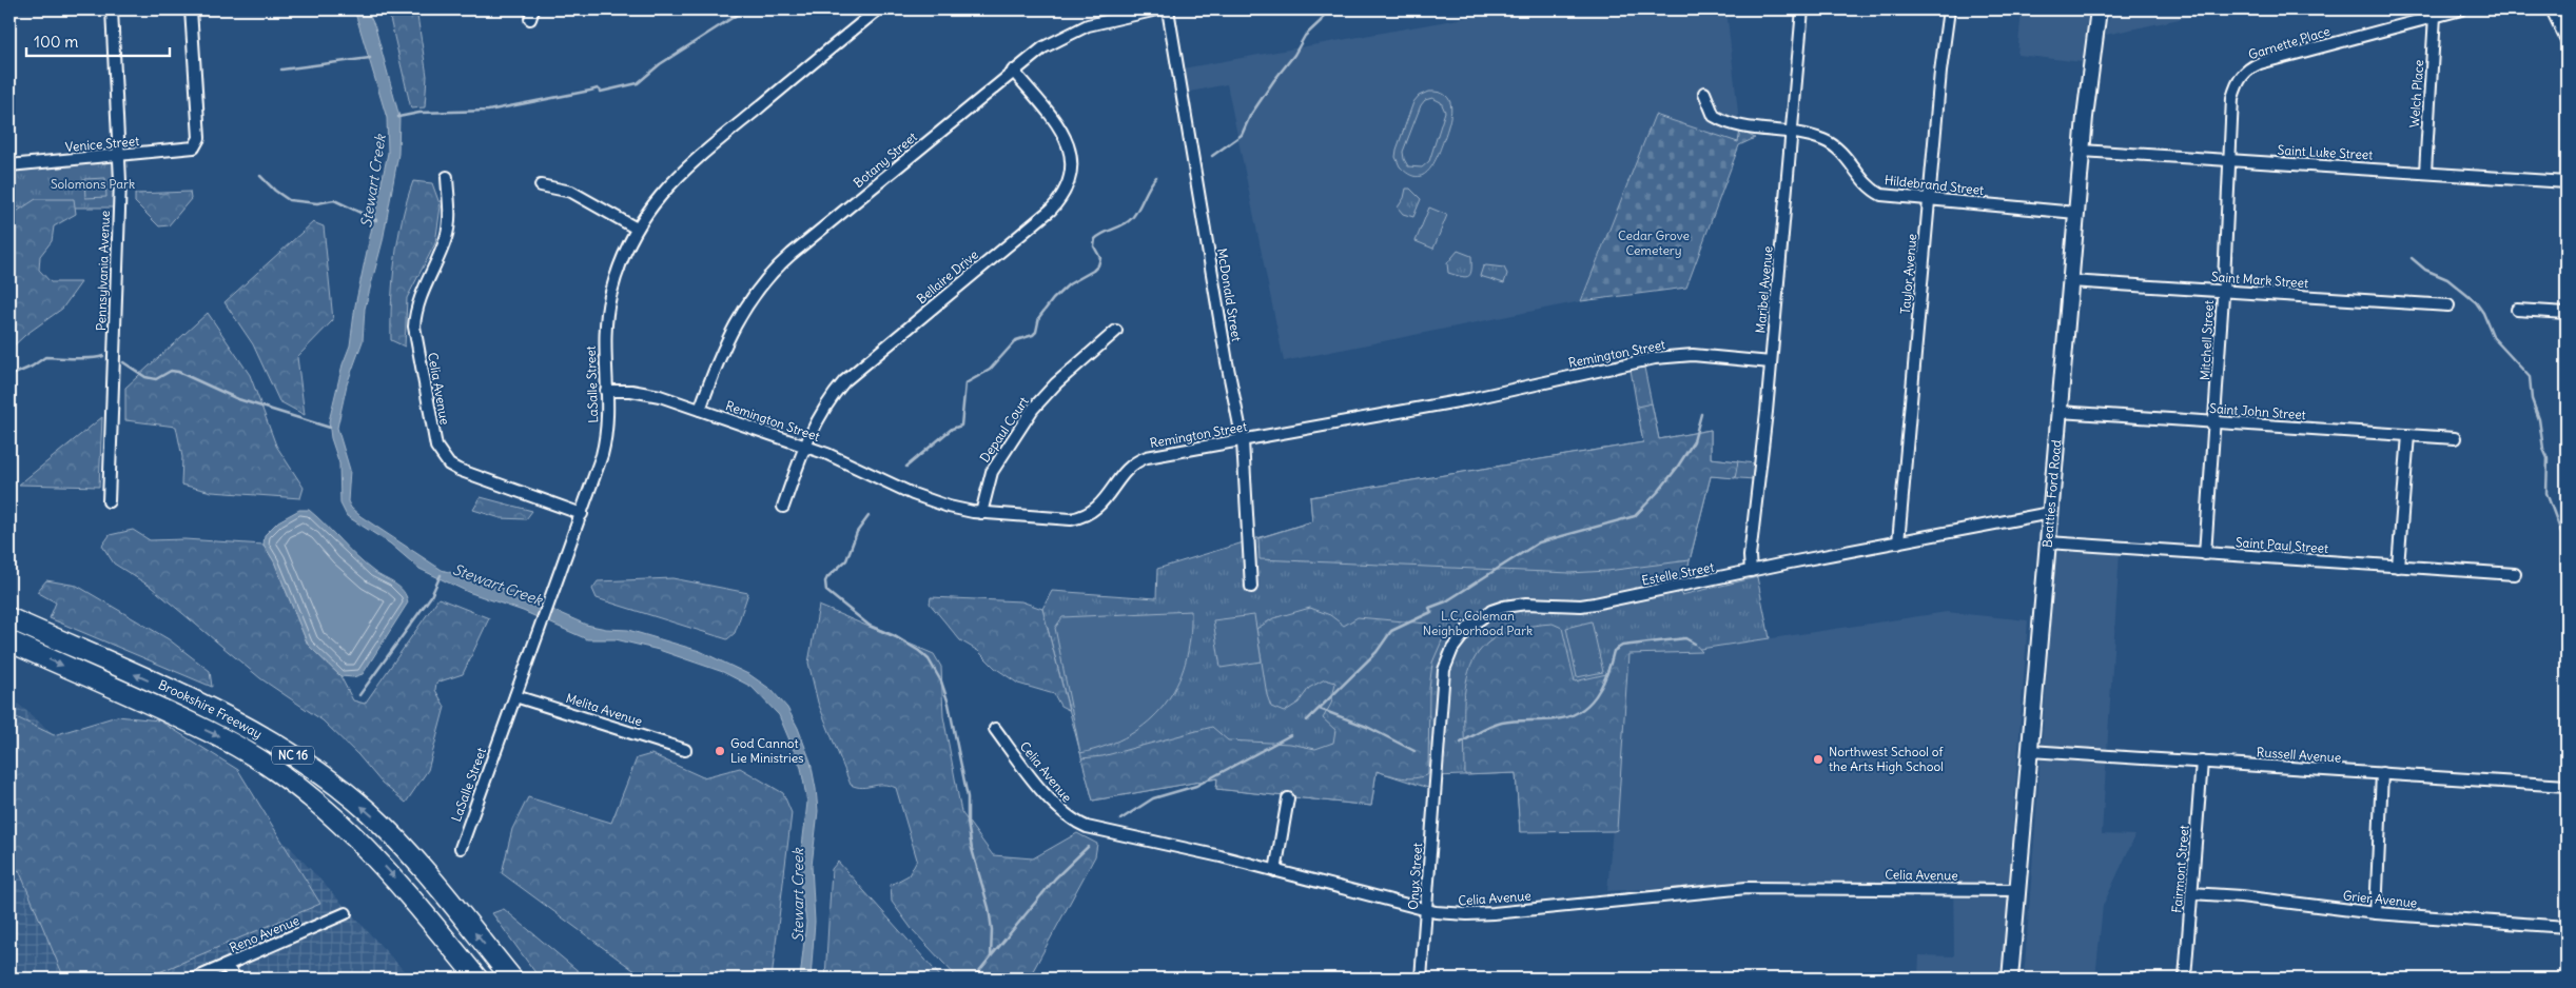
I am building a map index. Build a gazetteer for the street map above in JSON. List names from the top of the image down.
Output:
{
  "streets": {
    "highway": ["Brookshire Freeway", "NC 16"],
    "main road": ["Beatties Ford Road"],
    "street": [
      "Garnette Place",
      "Welch Place",
      "Venice Street",
      "Saint Luke Street",
      "Botany Street",
      "Hildebrand Street",
      "Pennsylvania Avenue",
      "Taylor Avenue",
      "Bellaire Drive",
      "Saint Mark Street",
      "Maribel Avenue",
      "McDonald Street",
      "Mitchell Street",
      "Remington Street",
      "LaSalle Street",
      "Celia Avenue",
      "Saint John Street",
      "Depaul Court",
      "Saint Paul Street",
      "Estelle Street",
      "Melita Avenue",
      "Russell Avenue",
      "Fairmont Street",
      "Onyx Street",
      "Grier Avenue",
      "Reno Avenue"
    ]
  },
  "crossings": [
    ["Garnette Place", "Welch Place"],
    ["Garnette Place", "Saint Luke Street"],
    ["Garnette Place", "Mitchell Street"],
    ["Welch Place", "Saint Luke Street"],
    ["Venice Street", "Pennsylvania Avenue"],
    ["Saint Luke Street", "Mitchell Street"],
    ["Saint Luke Street", "Beatties Ford Road"],
    ["Botany Street", "Bellaire Drive"],
    ["Botany Street", "Remington Street"],
    ["Hildebrand Street", "Taylor Avenue"],
    ["Hildebrand Street", "Maribel Avenue"],
    ["Hildebrand Street", "Beatties Ford Road"],
    ["Taylor Avenue", "Estelle Street"],
    ["Bellaire Drive", "Remington Street"],
    ["Saint Mark Street", "Mitchell Street"],
    ["Saint Mark Street", "Beatties Ford Road"],
    ["Maribel Avenue", "Remington Street"],
    ["Maribel Avenue", "Estelle Street"],
    ["McDonald Street", "Remington Street"],
    ["Mitchell Street", "Saint John Street"],
    ["Mitchell Street", "Saint Paul Street"],
    ["Remington Street", "LaSalle Street"],
    ["Remington Street", "Depaul Court"],
    ["LaSalle Street", "Celia Avenue"],
    ["LaSalle Street", "Melita Avenue"],
    ["Celia Avenue", "Beatties Ford Road"],
    ["Celia Avenue", "Onyx Street"],
    ["Saint John Street", "Beatties Ford Road"],
    ["Beatties Ford Road", "Saint Paul Street"],
    ["Beatties Ford Road", "Estelle Street"],
    ["Beatties Ford Road", "Russell Avenue"],
    ["Estelle Street", "Onyx Street"],
    ["Russell Avenue", "Fairmont Street"],
    ["Fairmont Street", "Grier Avenue"]
  ],
  "water": ["Stewart Creek"],
  "parks": ["Solomons Park", "Cedar Grove Cemetery", "L.C. Coleman Neighborhood Park"],
  "places": ["God Cannot Lie Ministries", "Northwest School of the Arts High School"],
  "scale_bar": "100 m"
}
